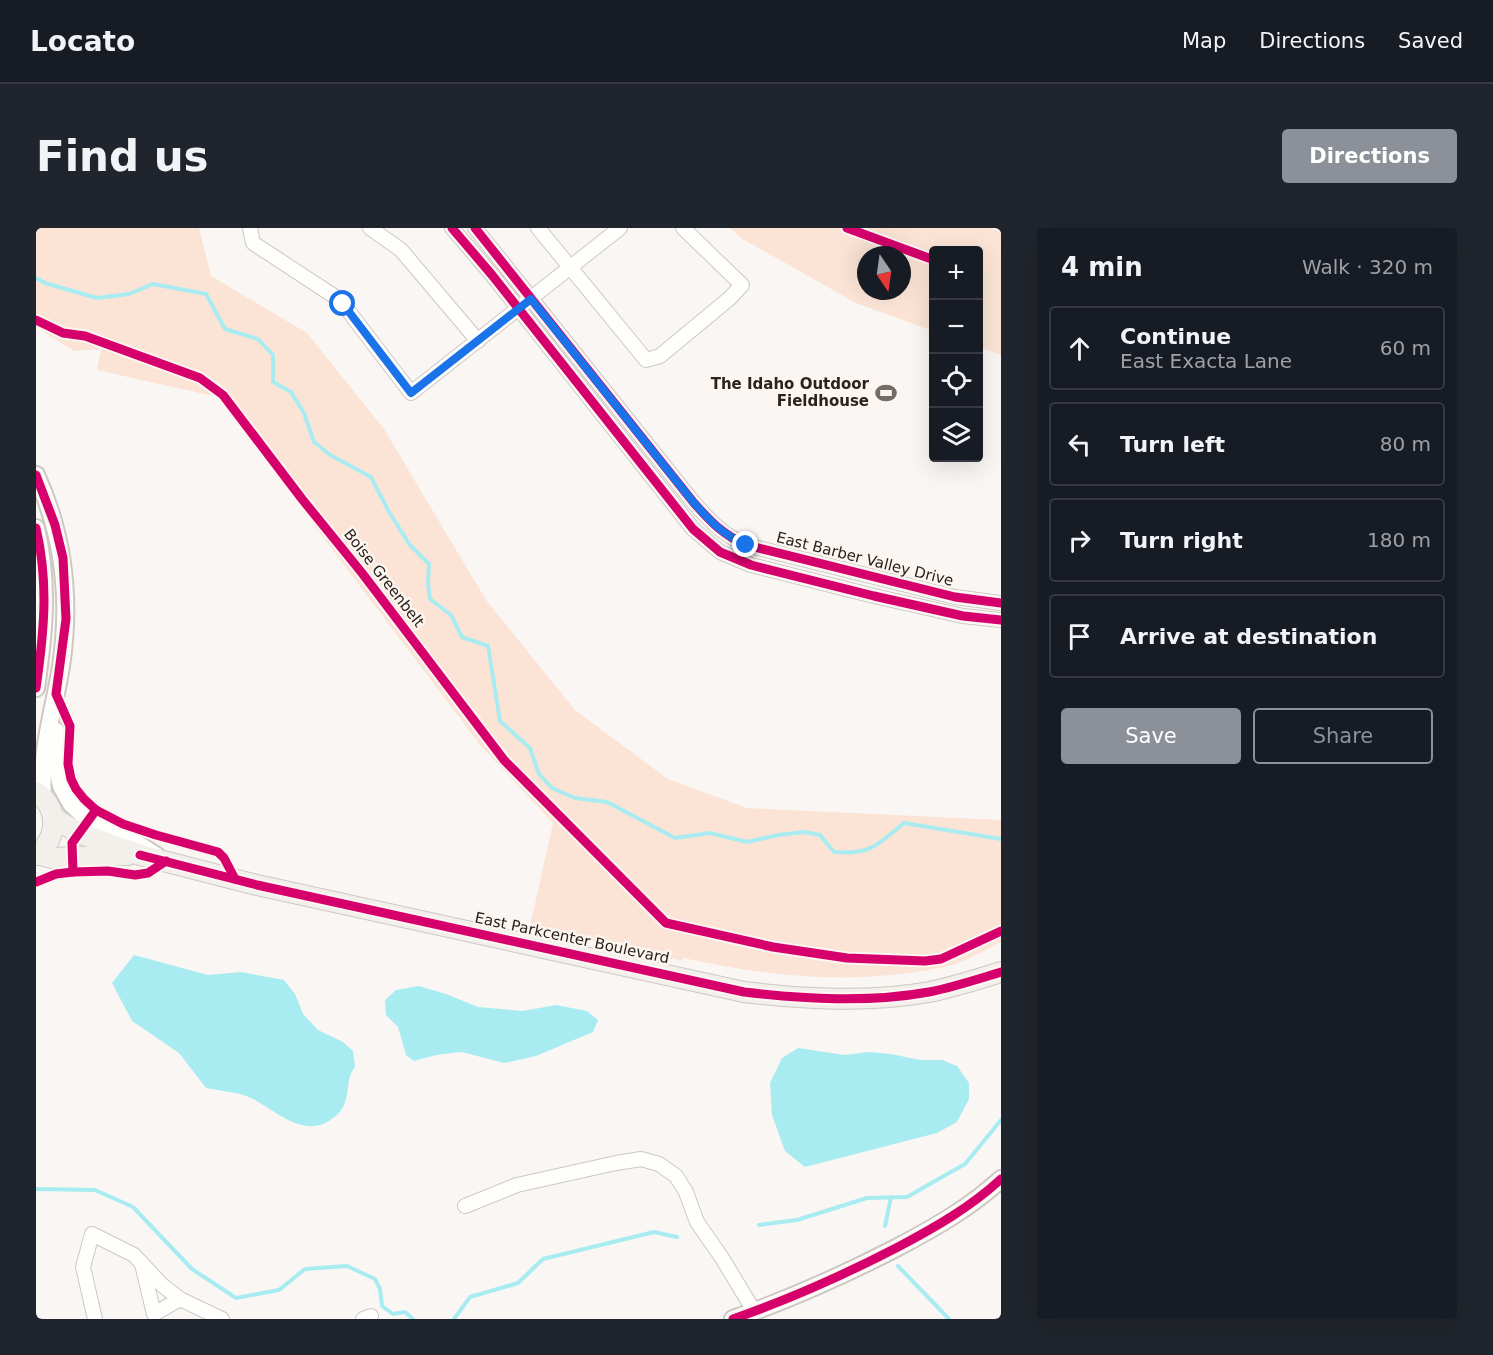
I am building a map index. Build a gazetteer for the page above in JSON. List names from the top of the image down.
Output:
{
  "streets": {
    "main road": ["East Parkcenter Boulevard"],
    "street": ["East Barber Valley Drive"],
    "cycle path": ["Boise Greenbelt"]
  },
  "places": {
    "sports": ["The Idaho Outdoor Fieldhouse"]
  },
  "north": "bottom",
  "page": {
    "header": "Locato",
    "nav": ["Map", "Directions", "Saved"],
    "buttons": [
      "Directions",
      ["Save", "Share"]
    ],
    "title": "Find us",
    "heading": ["4 min", "Walk · 320 m"],
    "map_buttons": ["+", "−"],
    "list": [
      ["Continue", "East Exacta Lane", "60 m"],
      ["Turn left", "80 m"],
      ["Turn right", "180 m"],
      "Arrive at destination"
    ]
  }
}
